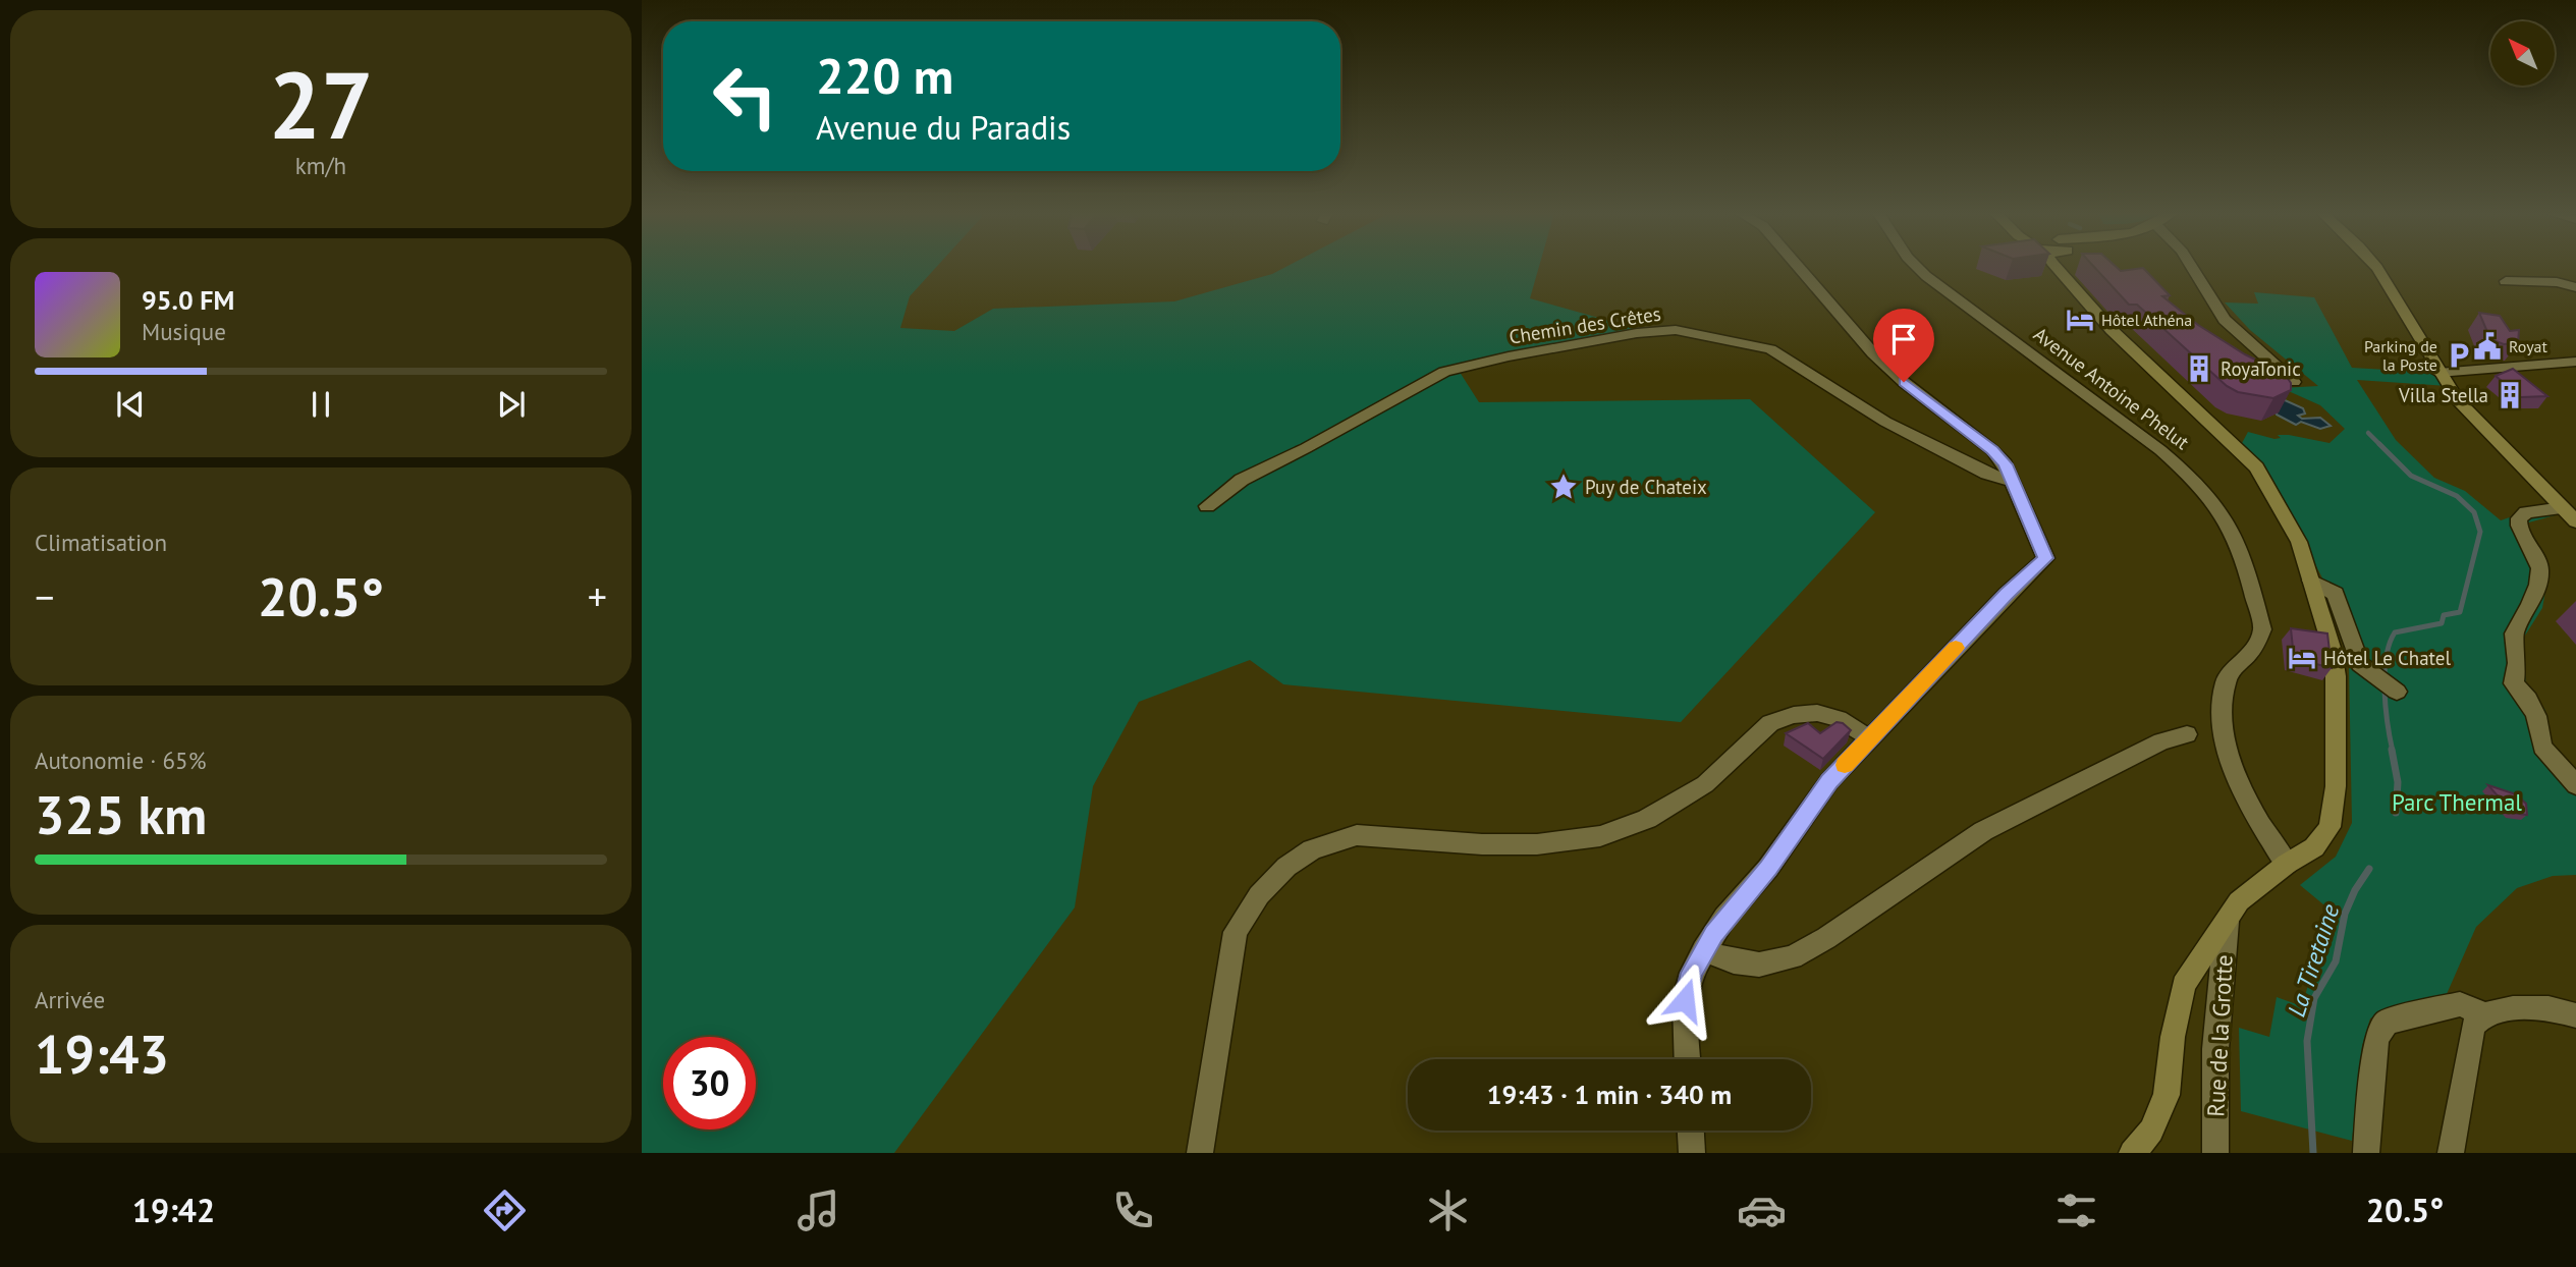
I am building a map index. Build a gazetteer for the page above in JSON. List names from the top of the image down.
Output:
{
  "streets": {
    "street": ["Chemin des Crêtes", "Avenue Antoine Phelut", "Rue de la Grotte"]
  },
  "water": ["La Tiretaine"],
  "parks": ["Parc Thermal"],
  "places": {
    "hotel": ["Hôtel Athéna", "Hôtel Le Chatel"],
    "public building": ["Royat"],
    "parking": ["Parking de la Poste"],
    "building": ["RoyaTonic", "Villa Stella"],
    "place": ["Puy de Chateix"]
  },
  "north": "top left",
  "page": {
    "tile": [
      ["27", "km/h"],
      "Climatisation",
      ["Autonomie · 65%", "325 km"],
      ["Arrivée", "19:43"]
    ],
    "turn": ["220 m", "Avenue du Paradis"],
    "song": ["95.0 FM", "Musique"],
    "heat": ["−", "20.5°", "+"],
    "limit": "30",
    "trip": "19:43 · 1 min · 340 m",
    "tabs": ["19:42", "20.5°"]
  }
}
